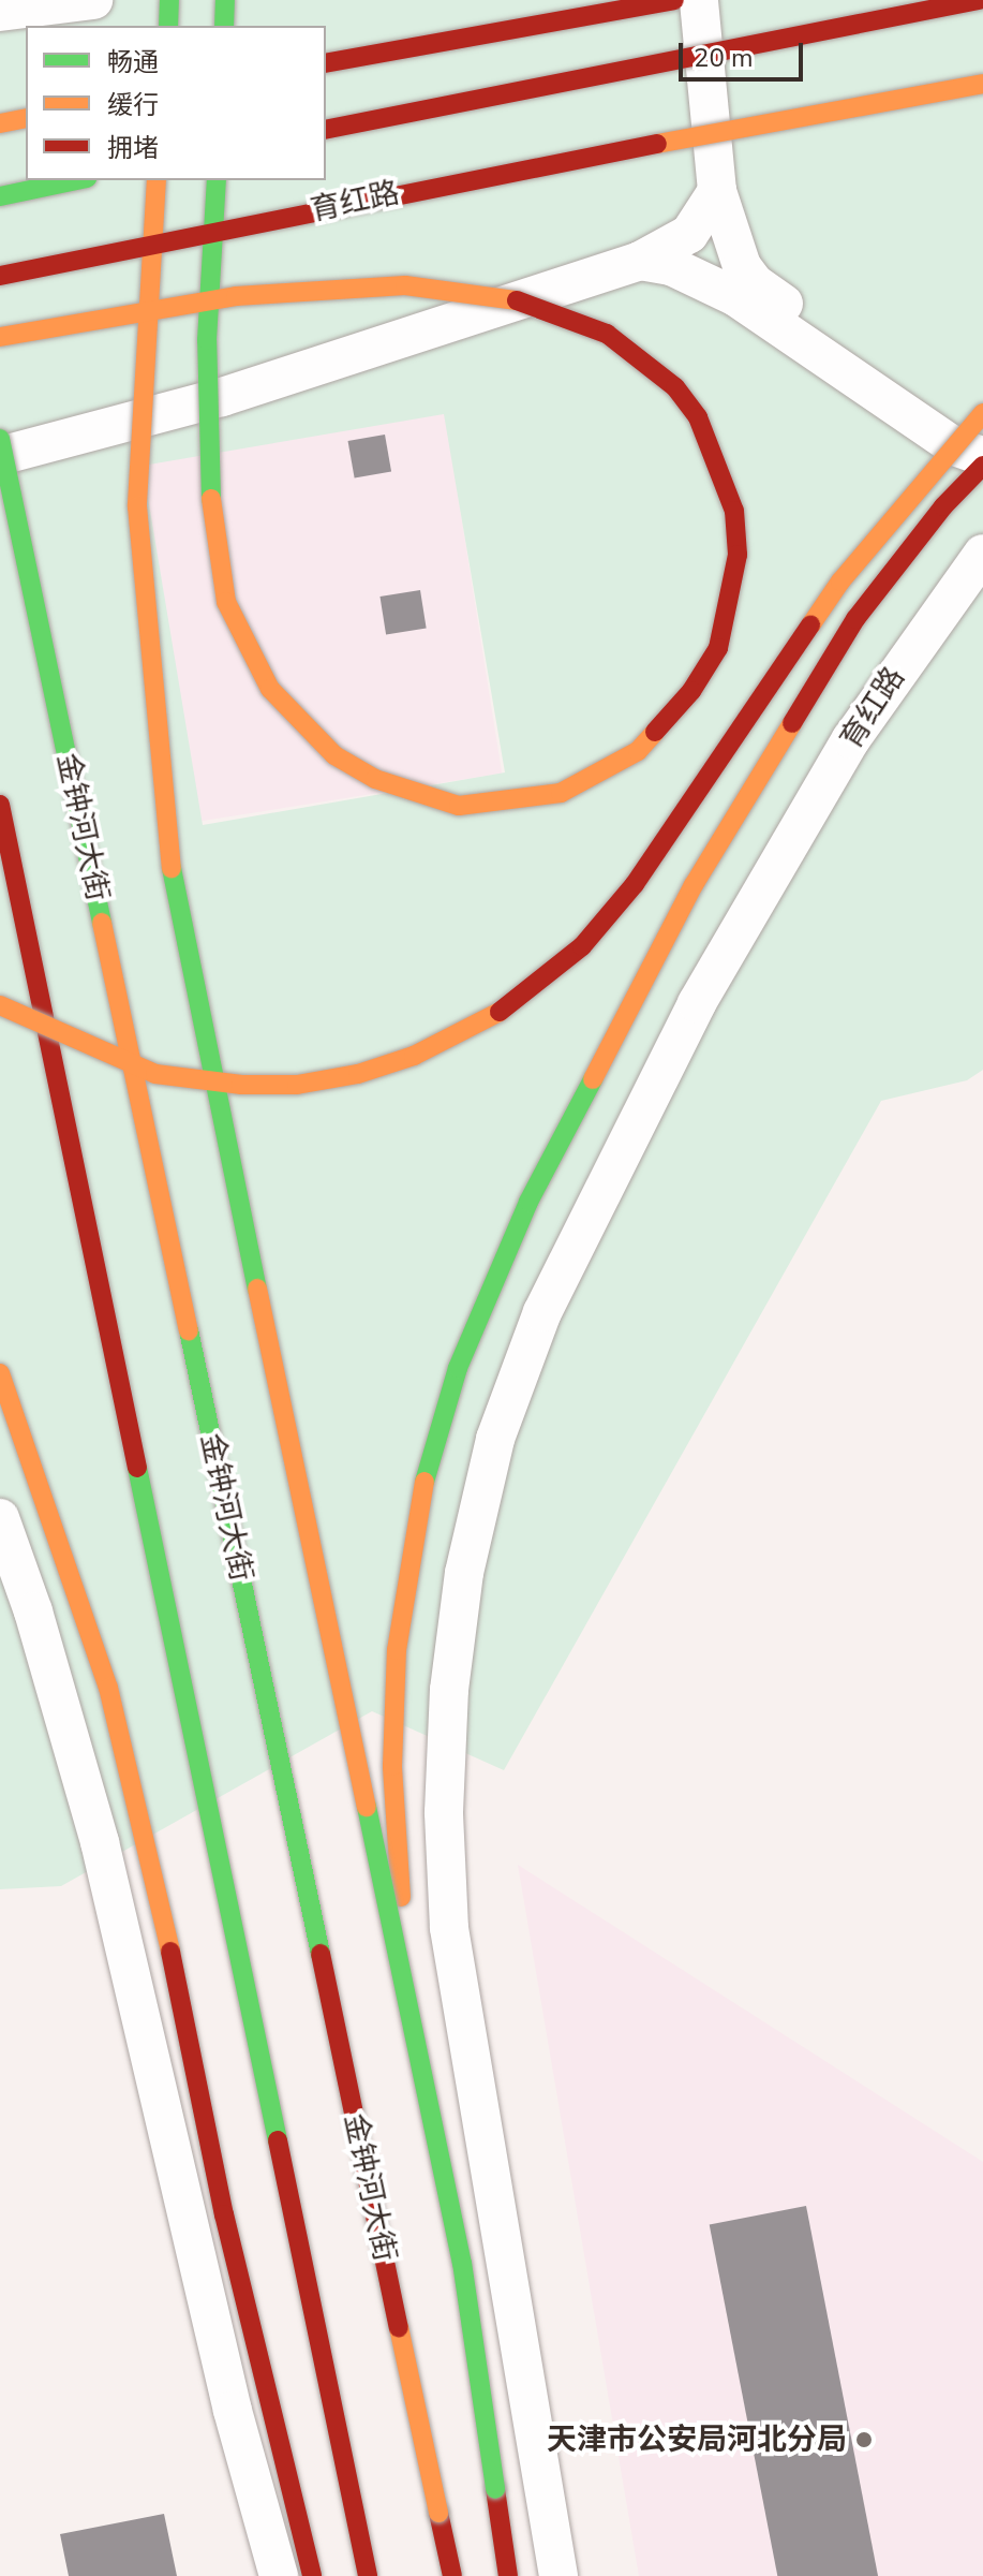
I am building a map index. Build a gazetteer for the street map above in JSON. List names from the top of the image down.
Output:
{
  "streets": {
    "main road": ["育红路", "金钟河大街"]
  },
  "places": ["天津市公安局河北分局"],
  "legend": ["畅通", "缓行", "拥堵"],
  "scale_bar": "20 m"
}
